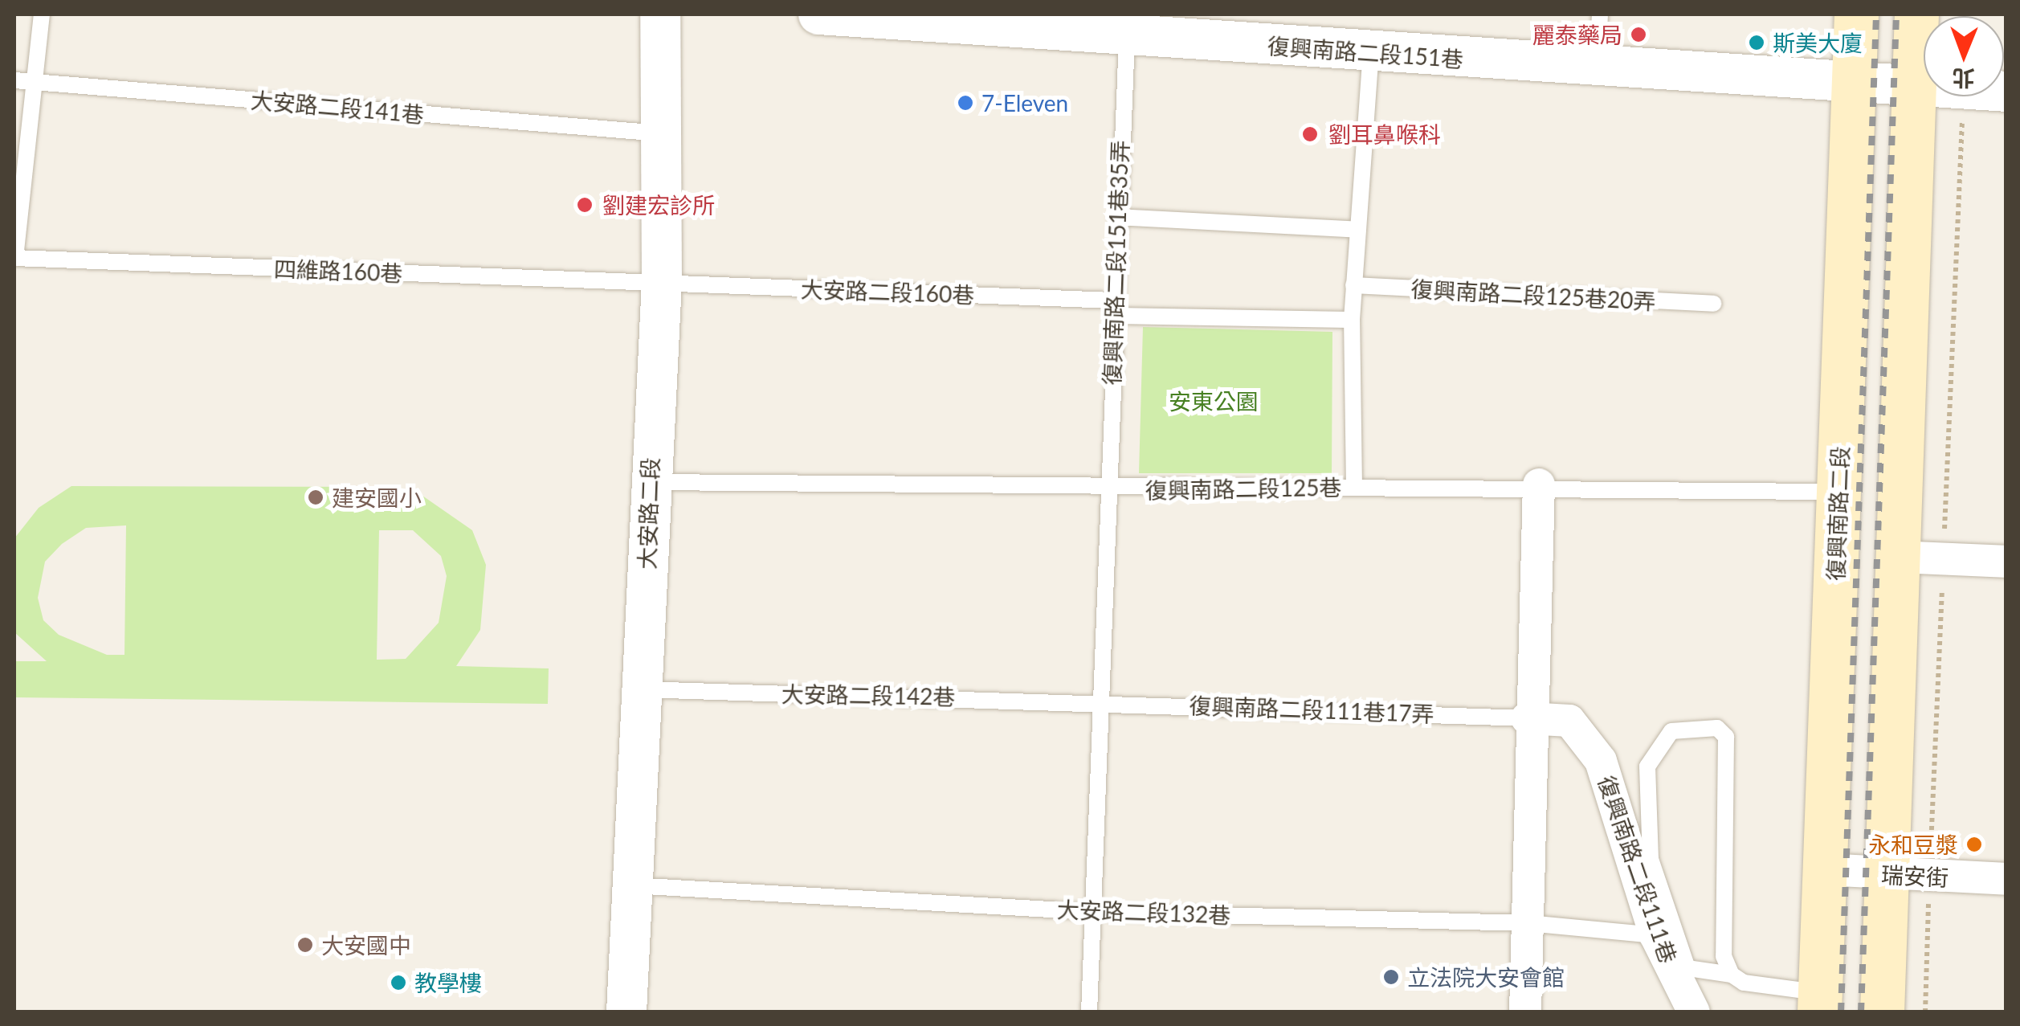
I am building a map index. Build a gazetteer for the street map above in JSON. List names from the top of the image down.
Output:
{
  "streets": {
    "main road": ["復興南路二段"],
    "street": [
      "復興南路二段151巷",
      "大安路二段",
      "復興南路二段111巷",
      "瑞安街"
    ],
    "lane": [
      "大安路二段141巷",
      "復興南路二段151巷35弄",
      "四維路160巷",
      "大安路二段160巷",
      "復興南路二段125巷20弄",
      "復興南路二段125巷",
      "大安路二段142巷",
      "復興南路二段111巷17弄",
      "大安路二段132巷"
    ]
  },
  "crossings": [
    ["復興南路二段151巷", "復興南路二段151巷35弄"],
    ["復興南路二段151巷", "復興南路二段"],
    ["大安路二段141巷", "大安路二段"],
    ["復興南路二段151巷35弄", "大安路二段160巷"],
    ["復興南路二段151巷35弄", "復興南路二段125巷"],
    ["復興南路二段151巷35弄", "大安路二段142巷"],
    ["復興南路二段151巷35弄", "復興南路二段111巷17弄"],
    ["復興南路二段151巷35弄", "大安路二段132巷"],
    ["四維路160巷", "大安路二段160巷"],
    ["四維路160巷", "大安路二段"],
    ["大安路二段160巷", "大安路二段"],
    ["復興南路二段125巷", "大安路二段"],
    ["復興南路二段125巷", "復興南路二段"],
    ["大安路二段", "大安路二段142巷"],
    ["大安路二段", "大安路二段132巷"],
    ["復興南路二段", "瑞安街"],
    ["大安路二段142巷", "復興南路二段111巷17弄"],
    ["復興南路二段111巷17弄", "復興南路二段111巷"],
    ["復興南路二段111巷", "大安路二段132巷"]
  ],
  "parks": ["安東公園"],
  "places": [
    "麗泰藥局",
    "斯美大廈",
    "7-Eleven",
    "劉耳鼻喉科",
    "劉建宏診所",
    "建安國小",
    "永和豆漿",
    "大安國中",
    "立法院大安會館",
    "教學樓"
  ],
  "north": "bottom"
}
